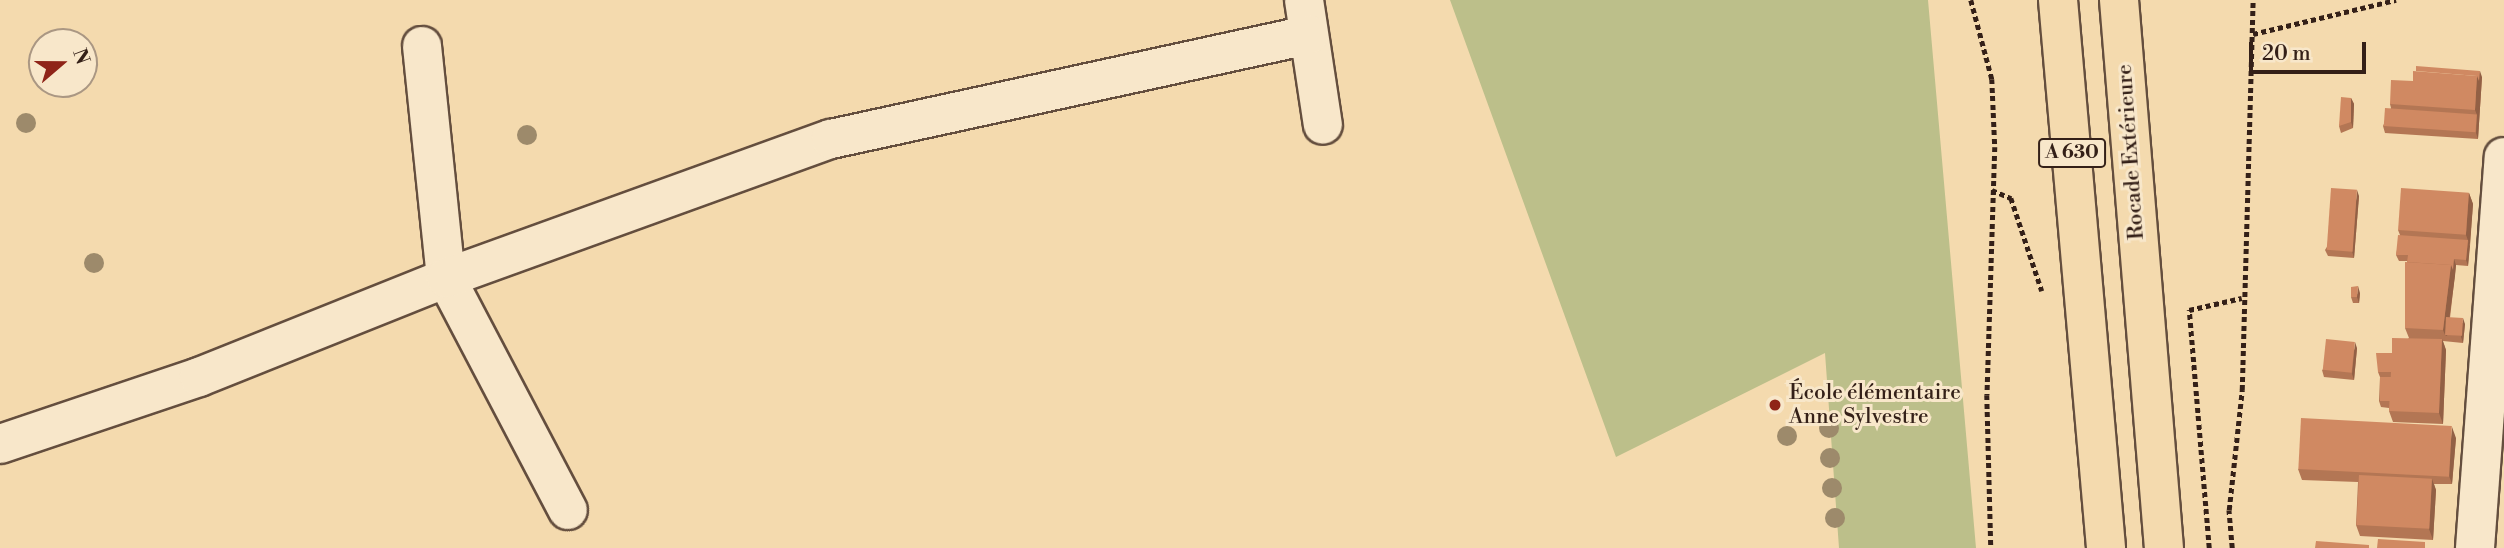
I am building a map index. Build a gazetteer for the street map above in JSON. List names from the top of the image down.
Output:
{
  "streets": {
    "highway": ["Rocade Extérieure", "A 630"]
  },
  "places": ["École élémentaire Anne Sylvestre"],
  "scale_bar": "20 m",
  "north": "right"
}
